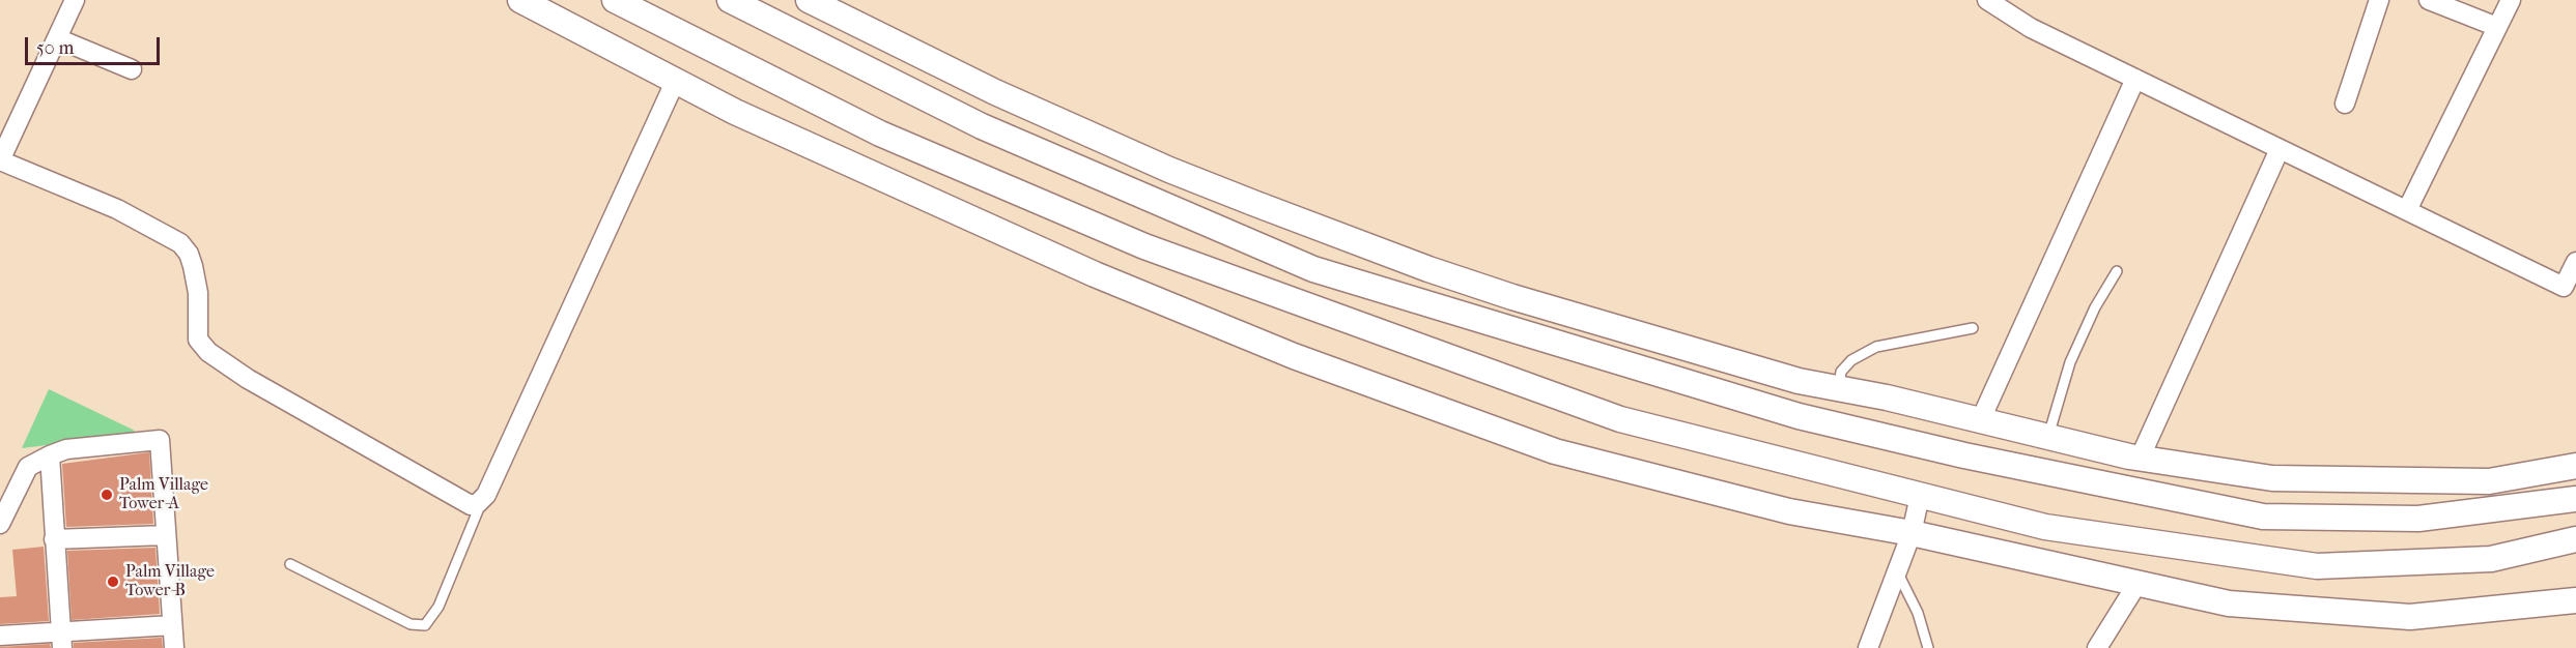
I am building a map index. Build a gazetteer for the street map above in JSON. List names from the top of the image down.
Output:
{
  "places": ["Palm Village Tower-A", "Palm Village Tower-B"],
  "scale_bar": "50 m"
}
